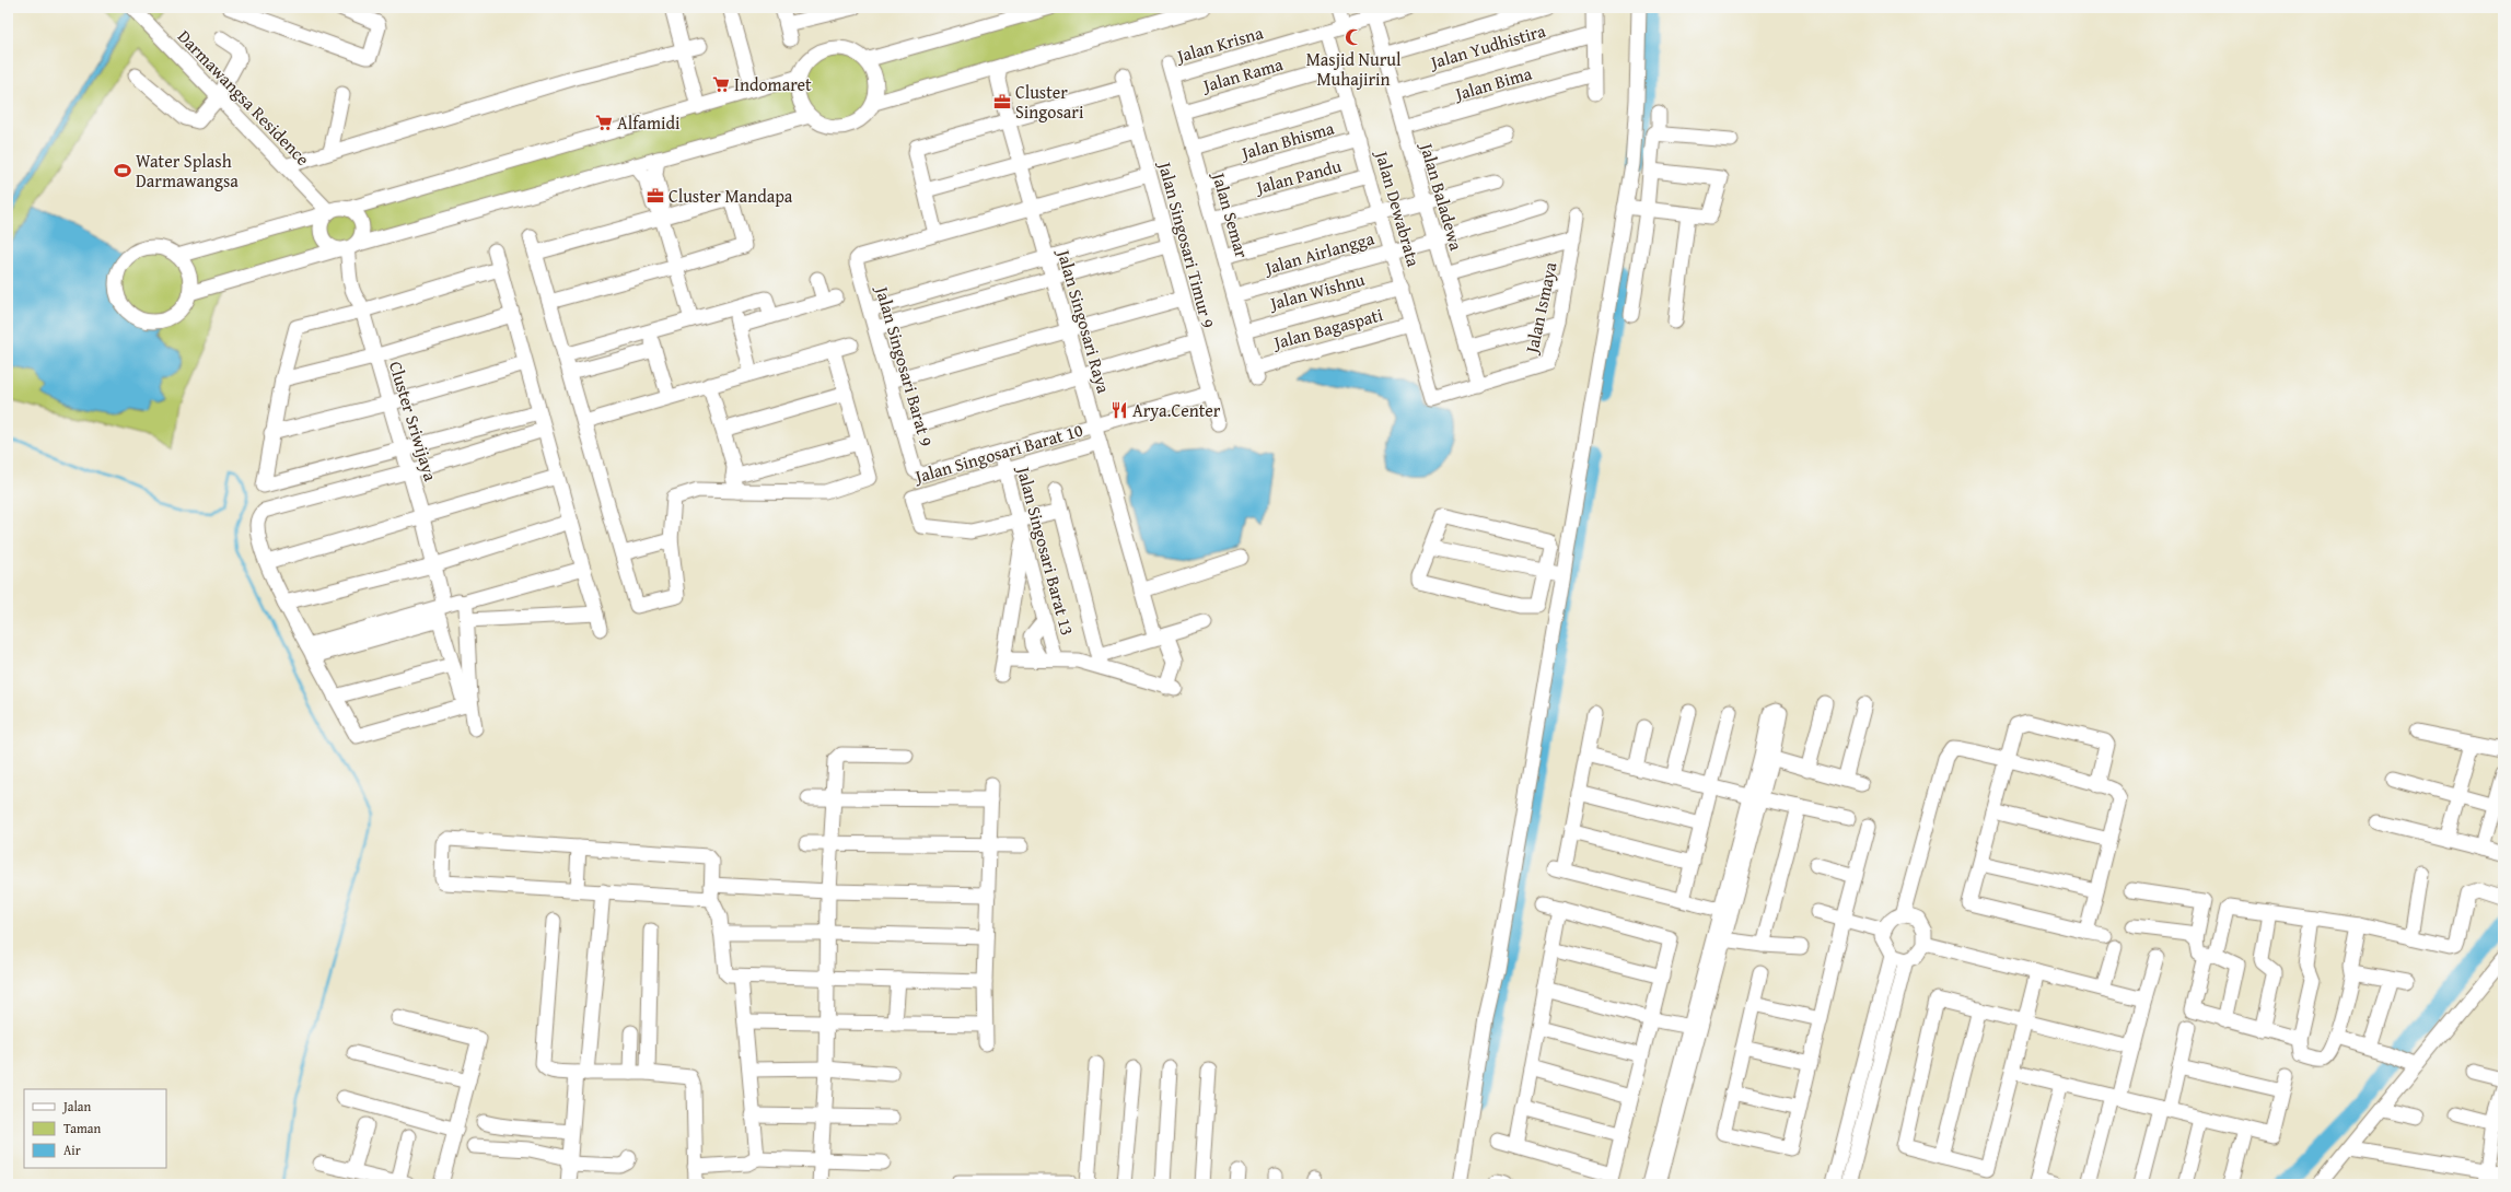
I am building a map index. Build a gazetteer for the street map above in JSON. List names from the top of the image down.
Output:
{
  "streets": {
    "street": [
      "Jalan Krisna",
      "Jalan Yudhistira",
      "Jalan Rama",
      "Jalan Bima",
      "Darmawangsa Residence",
      "Jalan Bhisma",
      "Jalan Pandu",
      "Jalan Baladewa",
      "Jalan Dewabrata",
      "Jalan Semar",
      "Jalan Singosari Timur 9",
      "Jalan Airlangga",
      "Jalan Wishnu",
      "Jalan Ismaya",
      "Jalan Singosari Raya",
      "Jalan Bagaspati",
      "Jalan Singosari Barat 9",
      "Cluster Sriwijaya",
      "Jalan Singosari Barat 10",
      "Jalan Singosari Barat 13"
    ]
  },
  "crossings": [
    ["Jalan Krisna", "Jalan Baladewa"],
    ["Jalan Krisna", "Jalan Dewabrata"],
    ["Jalan Krisna", "Jalan Semar"],
    ["Jalan Yudhistira", "Jalan Baladewa"],
    ["Jalan Rama", "Jalan Dewabrata"],
    ["Jalan Rama", "Jalan Semar"],
    ["Jalan Bima", "Jalan Baladewa"],
    ["Darmawangsa Residence", "Cluster Sriwijaya"],
    ["Jalan Bhisma", "Jalan Dewabrata"],
    ["Jalan Bhisma", "Jalan Semar"],
    ["Jalan Pandu", "Jalan Dewabrata"],
    ["Jalan Pandu", "Jalan Semar"],
    ["Jalan Baladewa", "Jalan Airlangga"],
    ["Jalan Baladewa", "Jalan Ismaya"],
    ["Jalan Dewabrata", "Jalan Airlangga"],
    ["Jalan Dewabrata", "Jalan Wishnu"],
    ["Jalan Dewabrata", "Jalan Ismaya"],
    ["Jalan Dewabrata", "Jalan Bagaspati"],
    ["Jalan Semar", "Jalan Airlangga"],
    ["Jalan Semar", "Jalan Wishnu"],
    ["Jalan Semar", "Jalan Bagaspati"],
    ["Jalan Singosari Timur 9", "Jalan Singosari Raya"],
    ["Jalan Singosari Raya", "Jalan Singosari Barat 10"],
    ["Jalan Singosari Barat 9", "Jalan Singosari Barat 13"],
    ["Jalan Singosari Barat 10", "Jalan Singosari Barat 13"]
  ],
  "places": {
    "mosque": ["Masjid Nurul Muhajirin"],
    "supermarket": ["Indomaret", "Alfamidi"],
    "office": ["Cluster Singosari", "Cluster Mandapa"],
    "sports": ["Water Splash Darmawangsa"],
    "restaurant": ["Arya.Center"]
  },
  "legend": ["Jalan", "Taman", "Air"]
}
